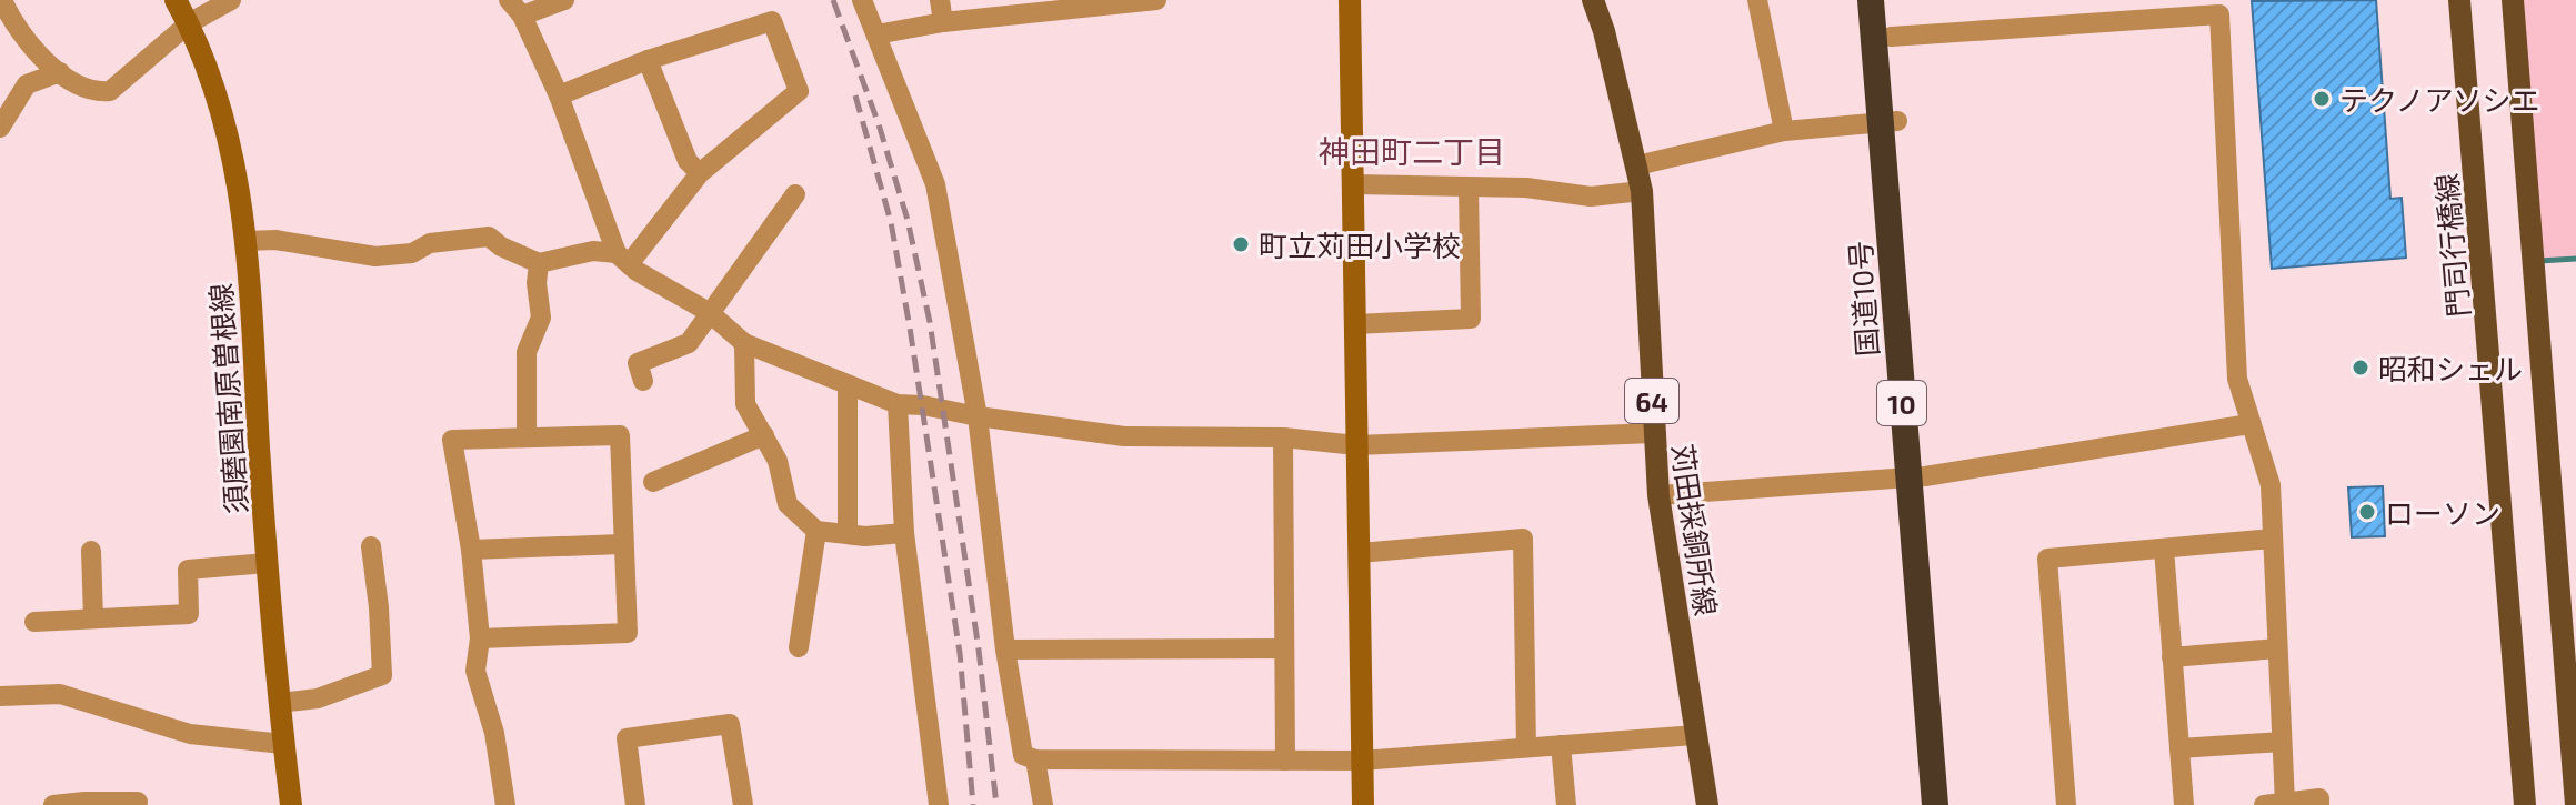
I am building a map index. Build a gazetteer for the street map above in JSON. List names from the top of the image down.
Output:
{
  "streets": {
    "highway": ["国道10号", "10"],
    "main road": [
      "門司行橋線",
      "須磨園南原曽根線",
      "64",
      "苅田採銅所線"
    ]
  },
  "districts": ["神田町二丁目"],
  "places": [
    "テクノアソシエ",
    "町立苅田小学校",
    "昭和シェル",
    "ローソン"
  ]
}
